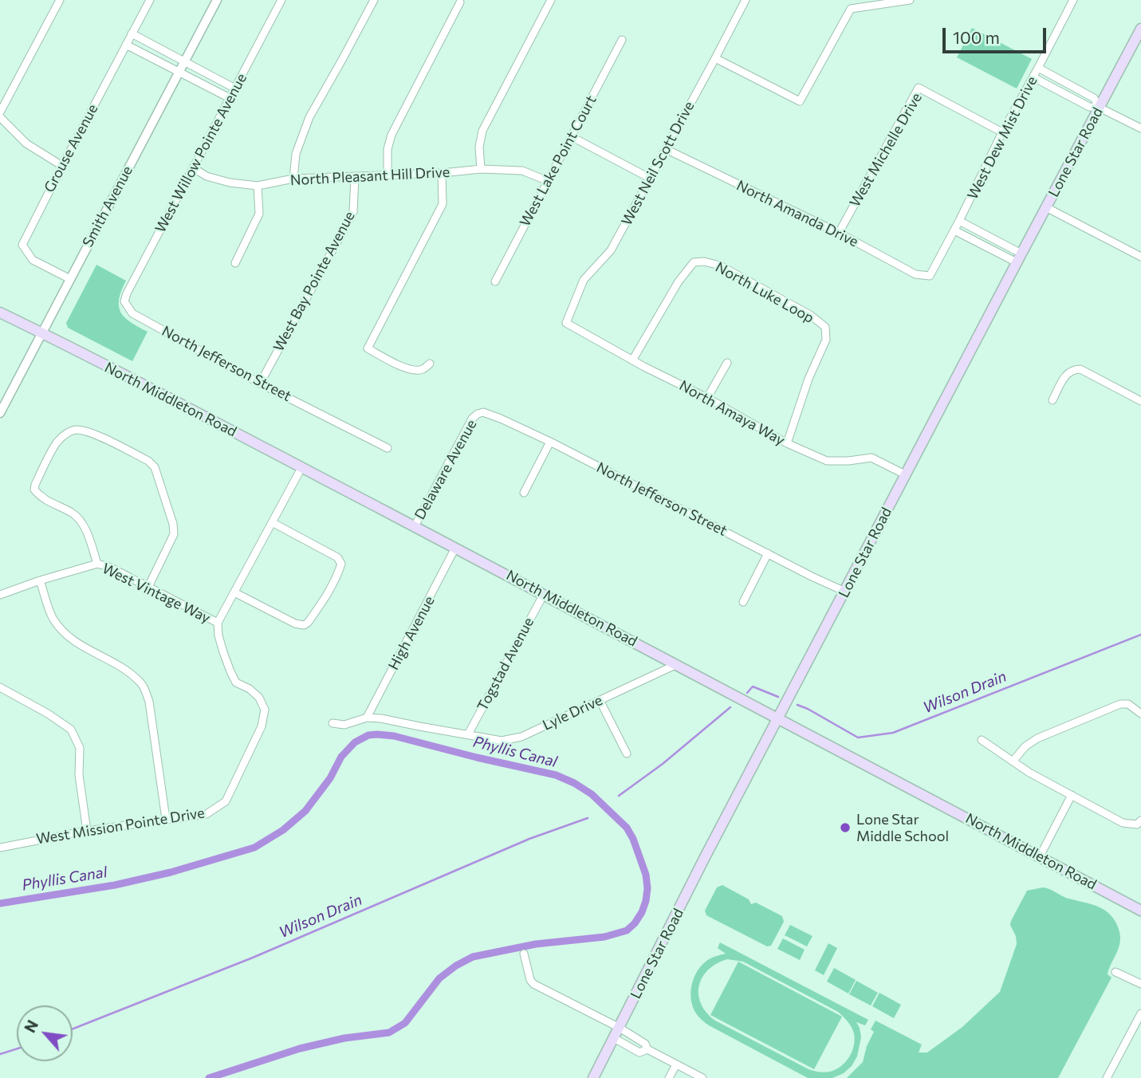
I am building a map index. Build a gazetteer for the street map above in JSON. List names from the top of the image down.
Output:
{
  "streets": {
    "main road": ["Lone Star Road", "North Middleton Road"],
    "street": [
      "West Dew Mist Drive",
      "Grouse Avenue",
      "West Michelle Drive",
      "West Willow Pointe Avenue",
      "West Lake Point Court",
      "West Neil Scott Drive",
      "North Pleasant Hill Drive",
      "Smith Avenue",
      "North Amanda Drive",
      "West Bay Pointe Avenue",
      "North Luke Loop",
      "North Jefferson Street",
      "North Amaya Way",
      "Delaware Avenue",
      "West Vintage Way",
      "High Avenue",
      "Togstad Avenue",
      "Lyle Drive",
      "West Mission Pointe Drive"
    ]
  },
  "crossings": [
    ["West Dew Mist Drive", "West Michelle Drive"],
    ["West Dew Mist Drive", "North Amanda Drive"],
    ["Grouse Avenue", "Smith Avenue"],
    ["West Michelle Drive", "North Amanda Drive"],
    ["Lone Star Road", "North Jefferson Street"],
    ["Lone Star Road", "North Middleton Road"],
    ["Lone Star Road", "North Amaya Way"],
    ["West Willow Pointe Avenue", "North Pleasant Hill Drive"],
    ["West Willow Pointe Avenue", "North Jefferson Street"],
    ["West Lake Point Court", "North Pleasant Hill Drive"],
    ["West Neil Scott Drive", "North Amanda Drive"],
    ["West Neil Scott Drive", "North Amaya Way"],
    ["North Pleasant Hill Drive", "West Bay Pointe Avenue"],
    ["Smith Avenue", "North Middleton Road"],
    ["West Bay Pointe Avenue", "North Jefferson Street"],
    ["North Luke Loop", "North Amaya Way"],
    ["North Jefferson Street", "Delaware Avenue"],
    ["North Middleton Road", "Delaware Avenue"],
    ["North Middleton Road", "High Avenue"],
    ["North Middleton Road", "Togstad Avenue"],
    ["North Middleton Road", "Lyle Drive"],
    ["West Vintage Way", "West Mission Pointe Drive"],
    ["High Avenue", "Lyle Drive"],
    ["Togstad Avenue", "Lyle Drive"]
  ],
  "water": ["Wilson Drain", "Phyllis Canal"],
  "places": ["Lone Star Middle School"],
  "scale_bar": "100 m",
  "north": "top left"
}
